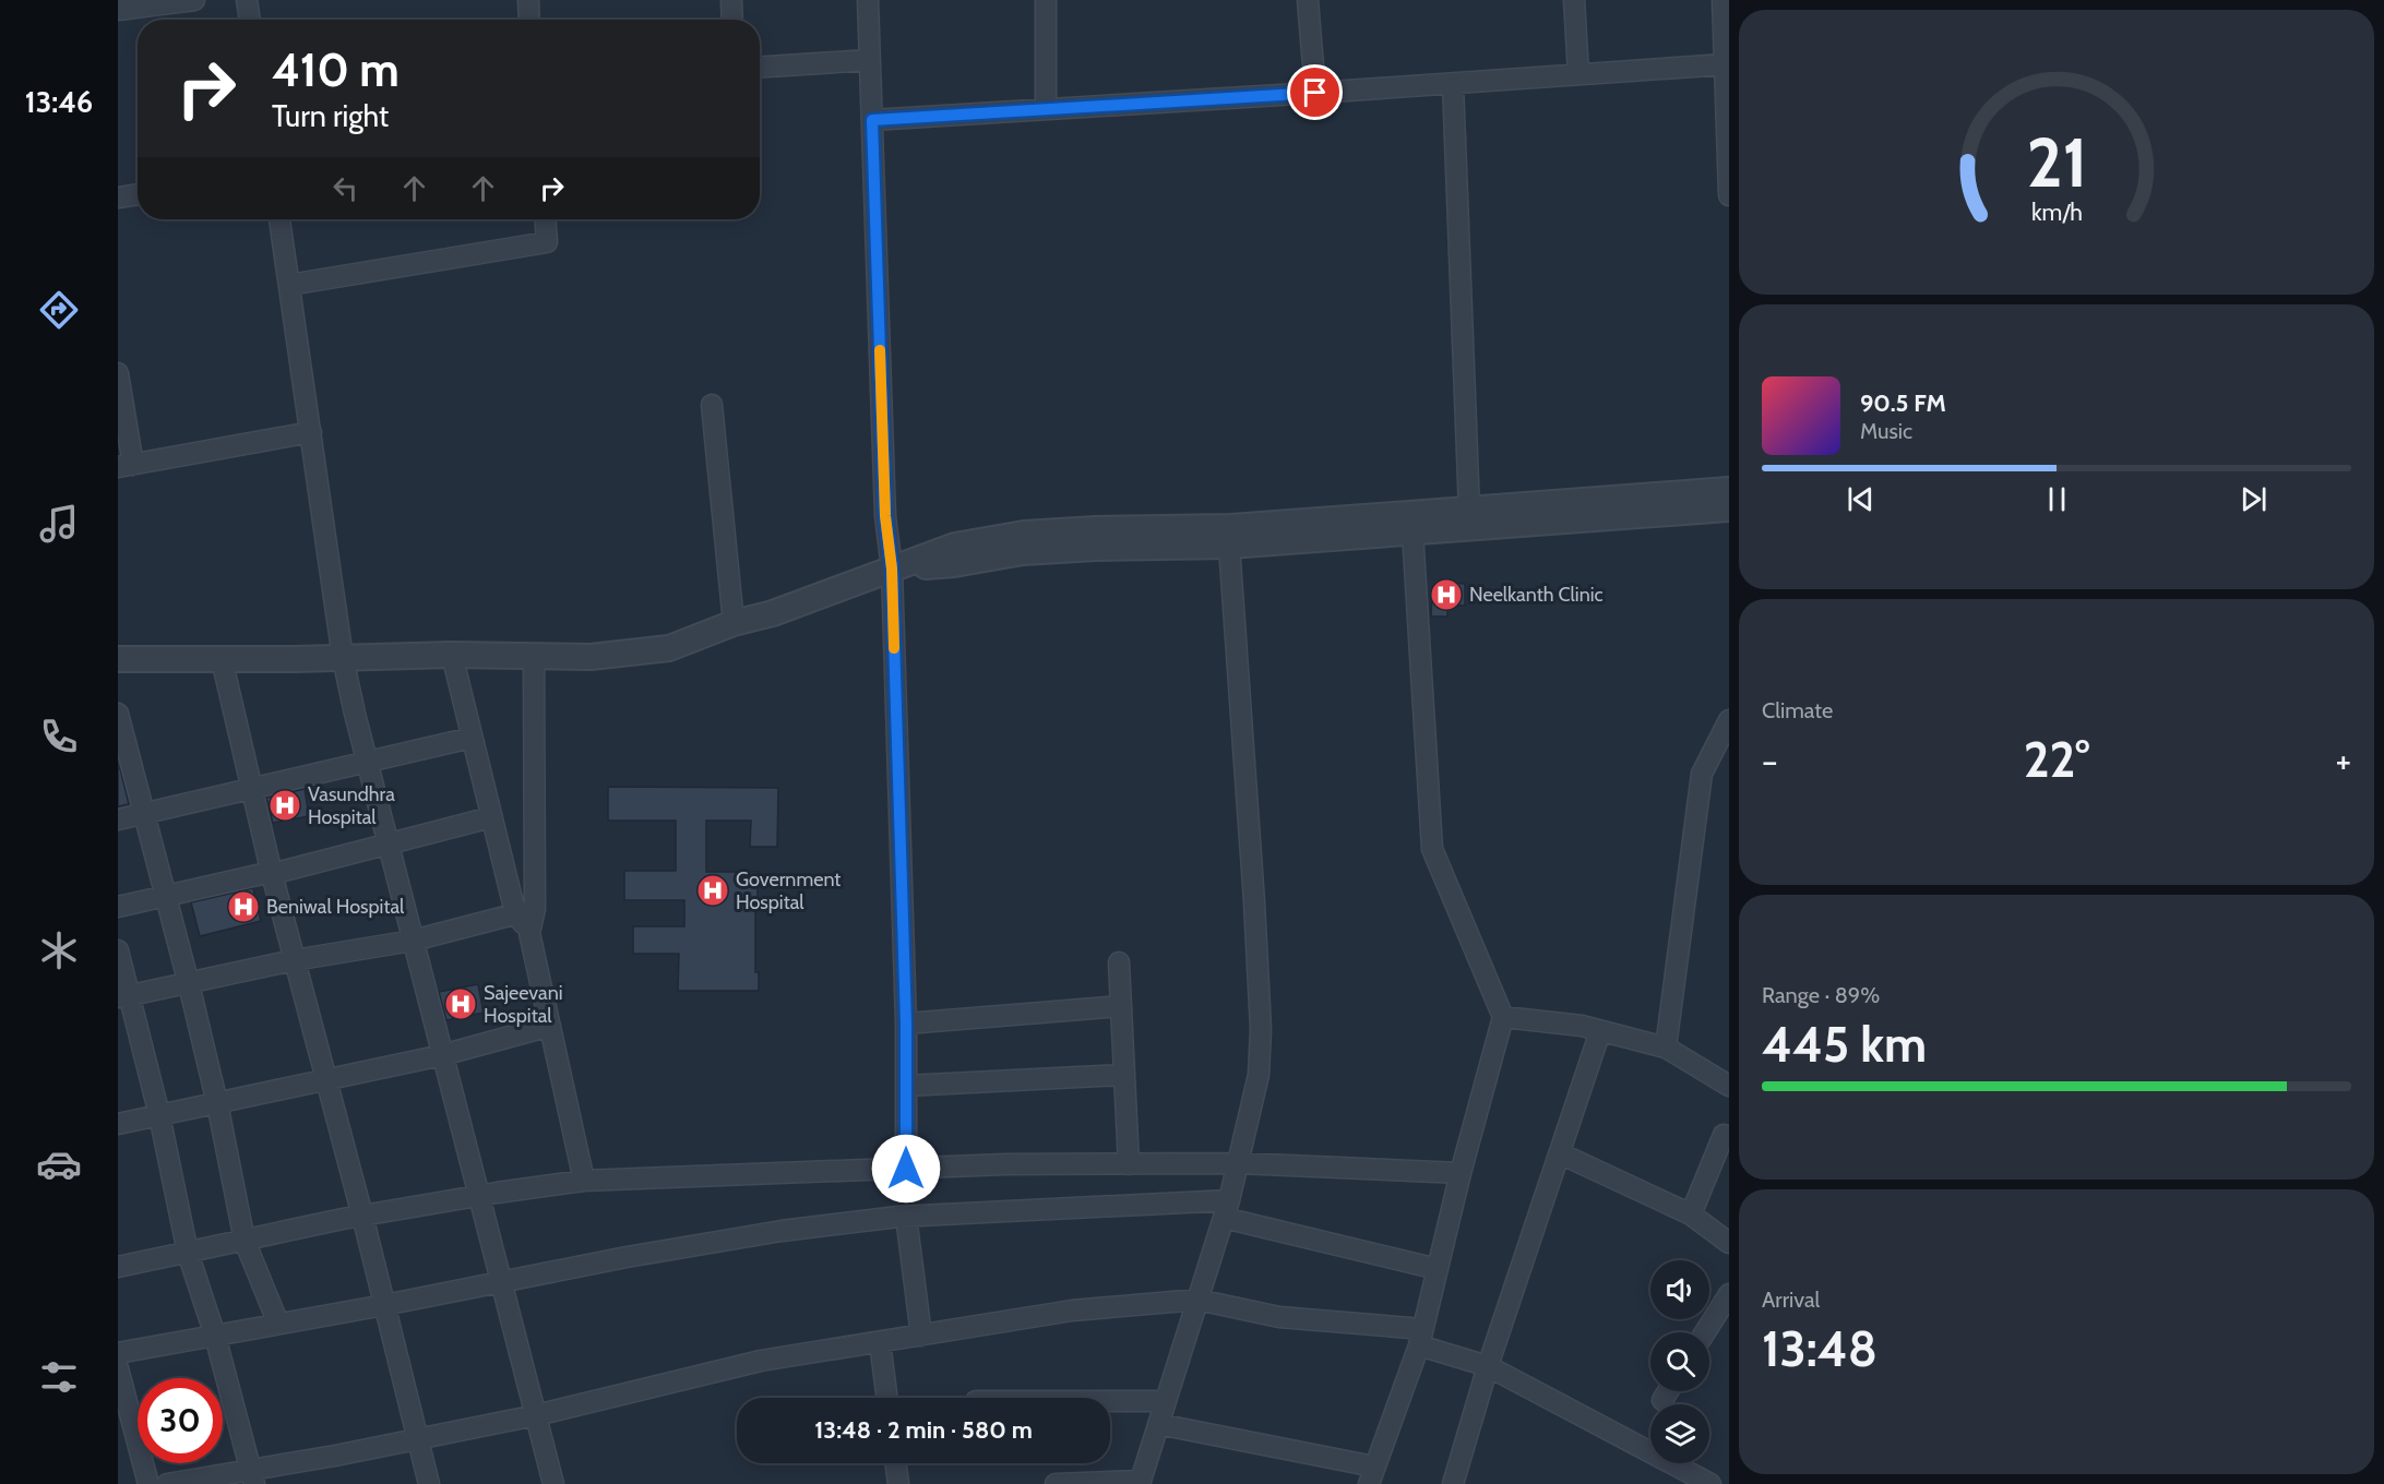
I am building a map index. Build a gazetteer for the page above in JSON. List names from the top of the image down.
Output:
{
  "places": {
    "hospital": [
      "Neelkanth Clinic",
      "Vasundhra Hospital",
      "Government Hospital",
      "Beniwal Hospital",
      "Sajeevani Hospital"
    ]
  },
  "page": {
    "tabs": "13:46",
    "turn": ["410 m", "Turn right"],
    "song": ["90.5 FM", "Music"],
    "tile": [
      "Climate",
      ["Range · 89%", "445 km"],
      ["Arrival", "13:48"]
    ],
    "heat": ["−", "22°", "+"],
    "limit": "30",
    "trip": "13:48 · 2 min · 580 m",
    "gauge": ["21", "km/h"]
  }
}
